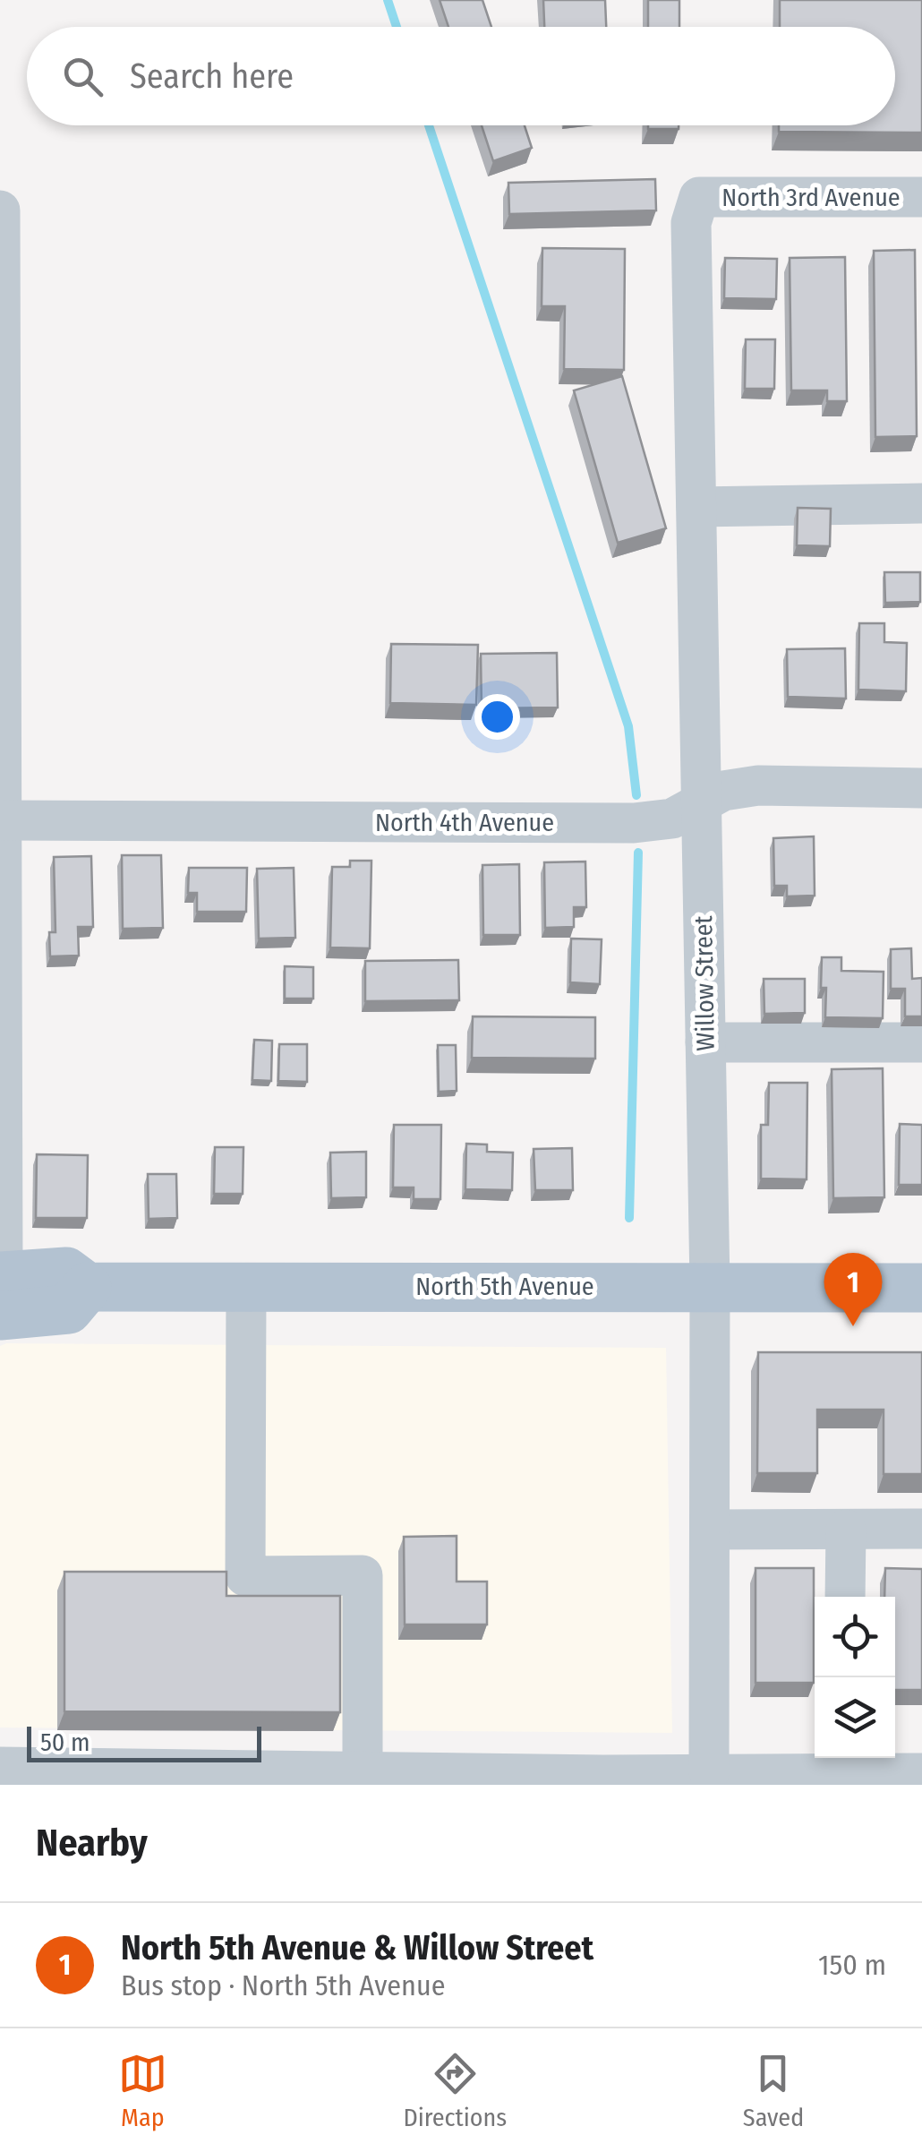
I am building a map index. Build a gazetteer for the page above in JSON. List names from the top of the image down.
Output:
{
  "streets": {
    "main road": ["North 5th Avenue"],
    "street": ["North 3rd Avenue", "North 4th Avenue", "Willow Street"]
  },
  "crossings": [
    ["North 3rd Avenue", "Willow Street"],
    ["North 4th Avenue", "Willow Street"],
    ["Willow Street", "North 5th Avenue"]
  ],
  "scale_bar": "50 m",
  "page": {
    "search": "Search here",
    "pins": "1",
    "scale": "50 m",
    "heading": "Nearby",
    "list": [
      {
        "mark": "1",
        "name": "North 5th Avenue & Willow Street",
        "note": "Bus stop · North 5th Avenue",
        "value": "150 m"
      }
    ],
    "nav": ["Map", "Directions", "Saved"]
  }
}
